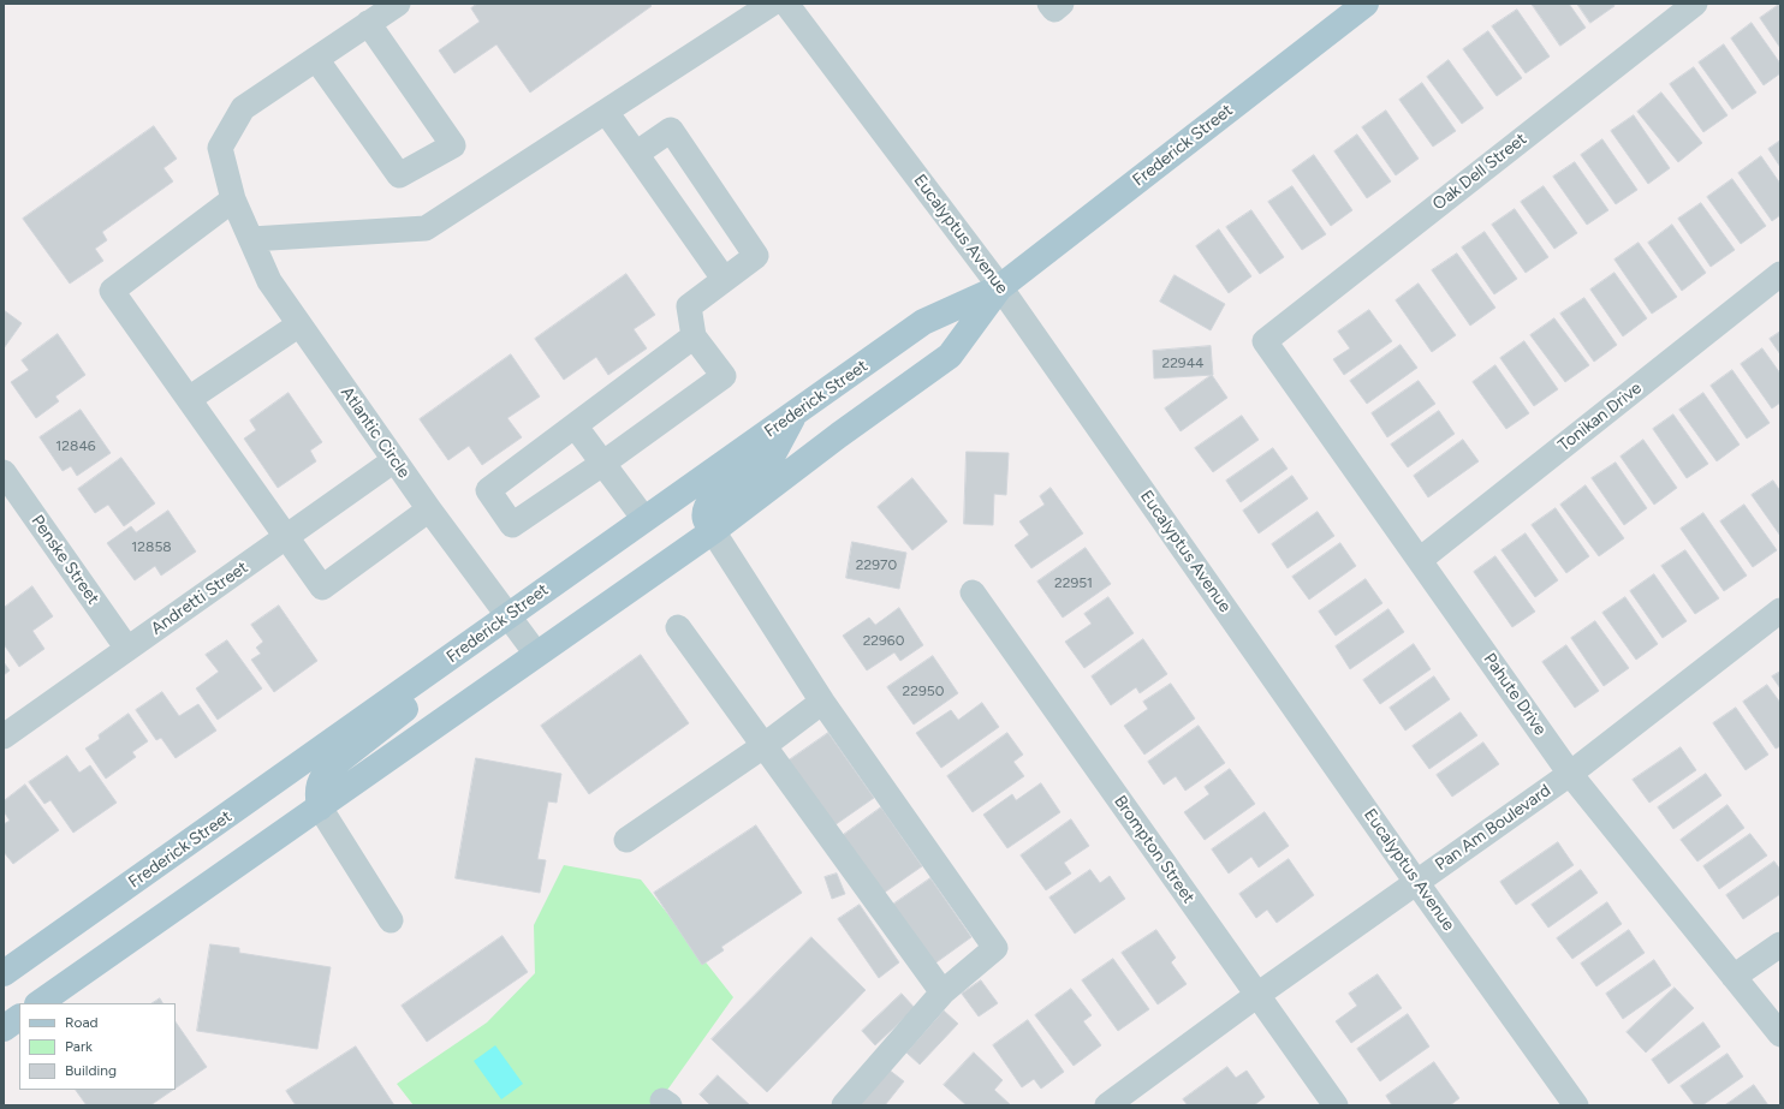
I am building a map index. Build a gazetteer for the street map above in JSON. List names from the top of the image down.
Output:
{
  "streets": {
    "main road": ["Frederick Street"],
    "street": [
      "Oak Dell Street",
      "Eucalyptus Avenue",
      "Tonikan Drive",
      "Atlantic Circle",
      "Penske Street",
      "Andretti Street",
      "Pahute Drive",
      "Pan Am Boulevard",
      "Brompton Street"
    ]
  },
  "crossings": [
    ["Frederick Street", "Eucalyptus Avenue"],
    ["Frederick Street", "Atlantic Circle"],
    ["Oak Dell Street", "Pahute Drive"],
    ["Eucalyptus Avenue", "Pan Am Boulevard"],
    ["Tonikan Drive", "Pahute Drive"],
    ["Atlantic Circle", "Andretti Street"],
    ["Penske Street", "Andretti Street"],
    ["Pahute Drive", "Pan Am Boulevard"],
    ["Pan Am Boulevard", "Brompton Street"]
  ],
  "house_numbers": [
    "22944",
    "12846",
    "12858",
    "22970",
    "22951",
    "22960",
    "22950"
  ],
  "legend": ["Road", "Park", "Building"]
}
